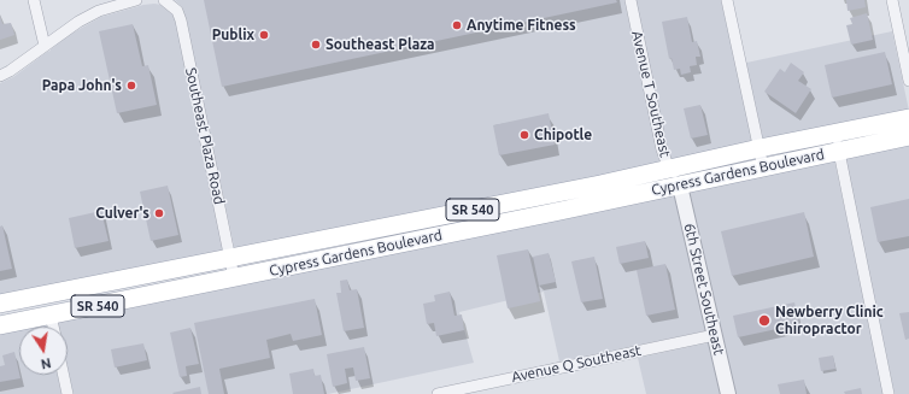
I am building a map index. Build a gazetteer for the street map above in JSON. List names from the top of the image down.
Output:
{
  "streets": {
    "main road": ["Cypress Gardens Boulevard", "SR 540"],
    "street": [
      "Avenue T Southeast",
      "Southeast Plaza Road",
      "6th Street Southeast",
      "Avenue Q Southeast"
    ]
  },
  "crossings": [
    ["Avenue T Southeast", "Cypress Gardens Boulevard"],
    ["Avenue T Southeast", "6th Street Southeast"],
    ["Southeast Plaza Road", "Cypress Gardens Boulevard"],
    ["Cypress Gardens Boulevard", "6th Street Southeast"],
    ["6th Street Southeast", "Avenue Q Southeast"]
  ],
  "places": [
    "Anytime Fitness",
    "Publix",
    "Southeast Plaza",
    "Papa John's",
    "Chipotle",
    "Culver's",
    "Newberry Clinic Chiropractor"
  ],
  "north": "bottom"
}
